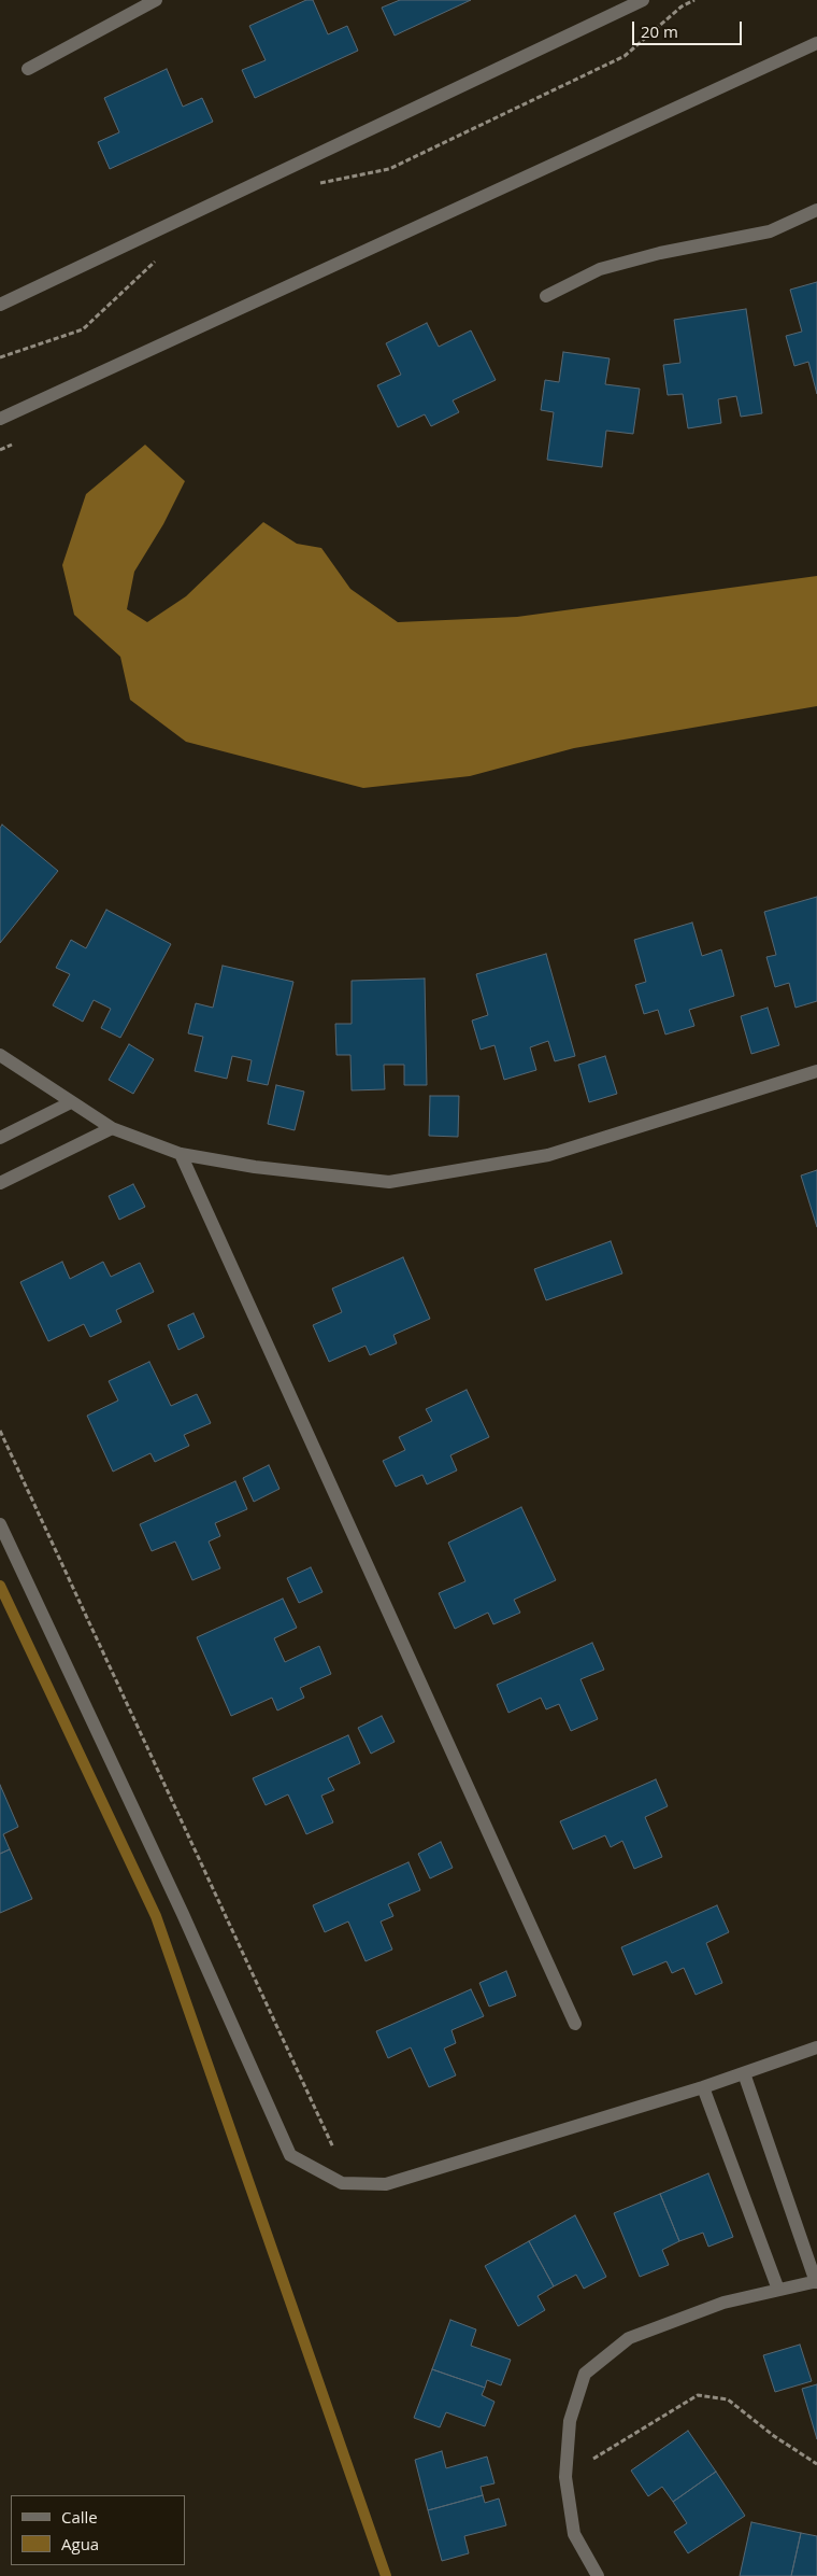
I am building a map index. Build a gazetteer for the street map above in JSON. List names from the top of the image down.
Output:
{
  "legend": ["Calle", "Agua"],
  "scale_bar": "20 m"
}
